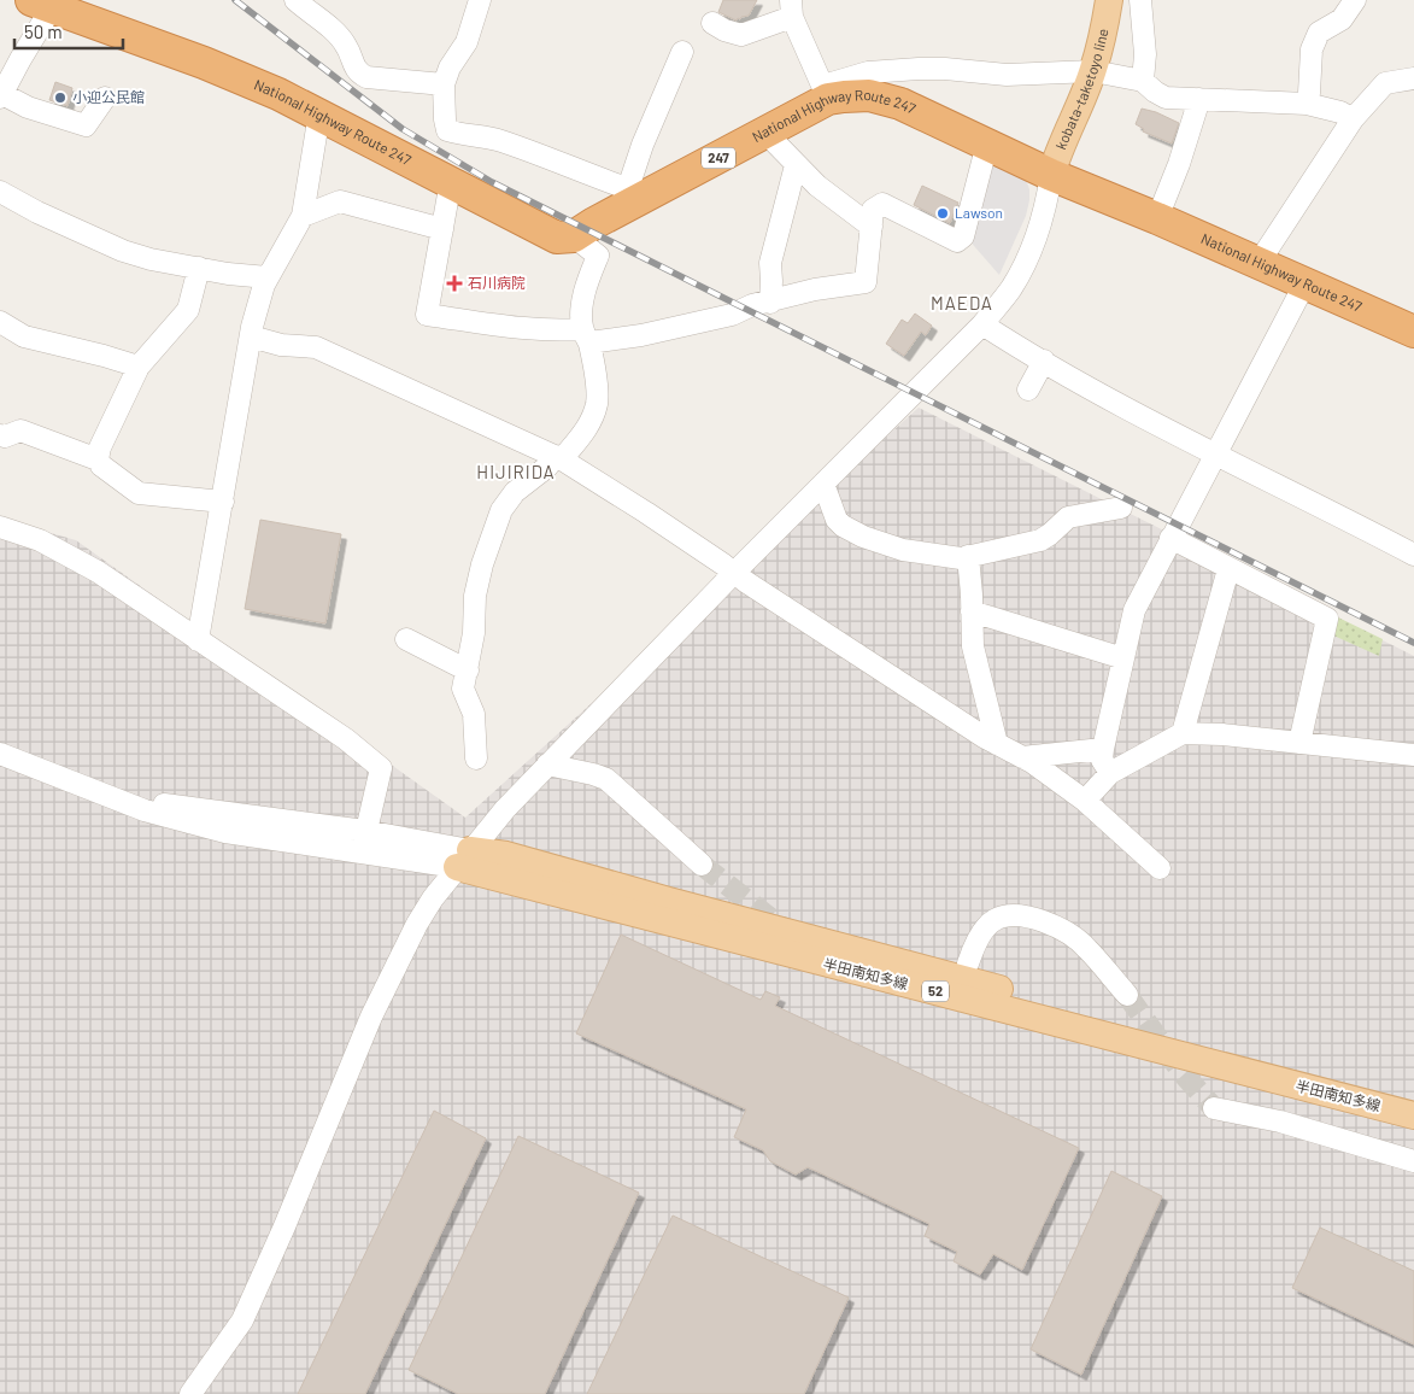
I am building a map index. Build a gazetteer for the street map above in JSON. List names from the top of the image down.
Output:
{
  "streets": {
    "highway": ["National Highway Route 247", "247"],
    "main road": ["kobata-taketoyo line", "半田南知多線", "52"]
  },
  "crossings": [
    ["kobata-taketoyo line", "National Highway Route 247"]
  ],
  "districts": ["MAEDA", "HIJIRIDA"],
  "places": {
    "other": ["小迎公民館", "Lawson"],
    "health": ["石川病院"]
  },
  "scale_bar": "50 m"
}
